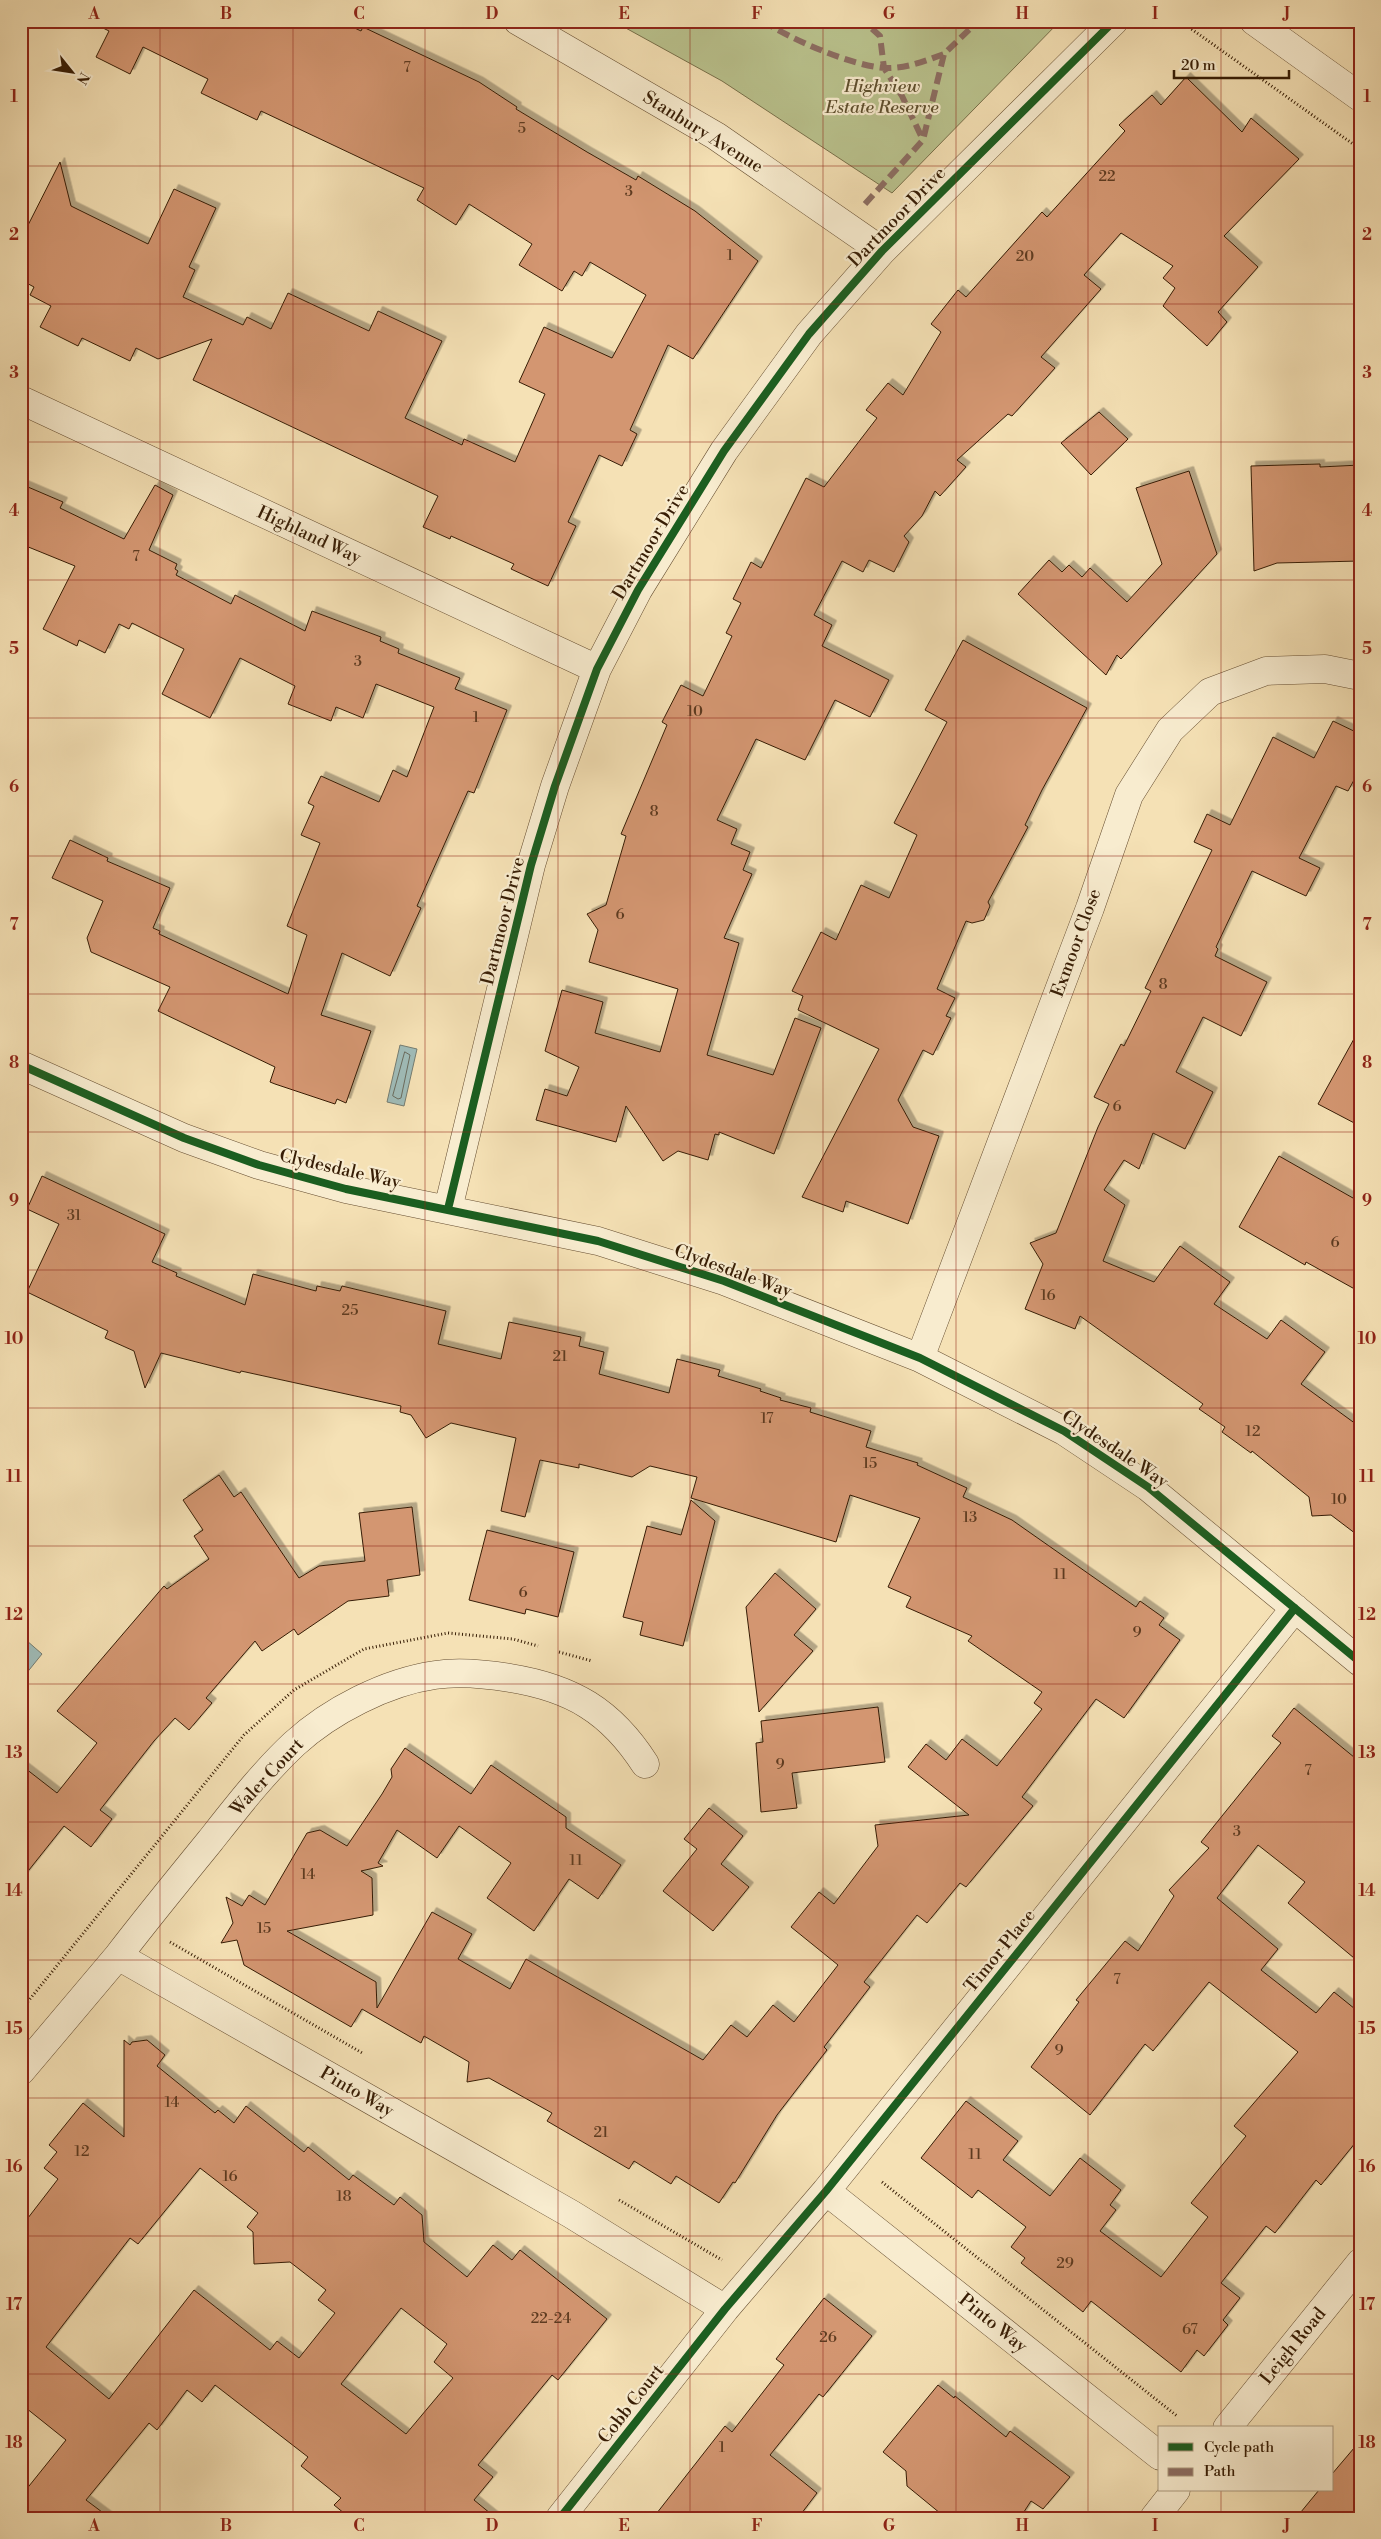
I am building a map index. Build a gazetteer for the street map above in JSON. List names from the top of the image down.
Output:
{
  "streets": {
    "street": [
      "Stanbury Avenue",
      "Dartmoor Drive",
      "Highland Way",
      "Exmoor Close",
      "Clydesdale Way",
      "Waler Court",
      "Timor Place",
      "Pinto Way",
      "Leigh Road",
      "Cobb Court"
    ]
  },
  "crossings": [
    ["Stanbury Avenue", "Dartmoor Drive"],
    ["Dartmoor Drive", "Highland Way"],
    ["Dartmoor Drive", "Clydesdale Way"],
    ["Exmoor Close", "Clydesdale Way"],
    ["Clydesdale Way", "Timor Place"],
    ["Waler Court", "Pinto Way"],
    ["Timor Place", "Pinto Way"],
    ["Timor Place", "Cobb Court"],
    ["Pinto Way", "Cobb Court"]
  ],
  "parks": ["Highview Estate Reserve"],
  "house_numbers": [
    "7",
    "5",
    "22",
    "3",
    "1",
    "20",
    "7",
    "3",
    "10",
    "1",
    "8",
    "6",
    "8",
    "6",
    "31",
    "6",
    "16",
    "25",
    "21",
    "17",
    "12",
    "15",
    "10",
    "13",
    "11",
    "6",
    "9",
    "9",
    "7",
    "3",
    "11",
    "14",
    "15",
    "7",
    "9",
    "14",
    "21",
    "12",
    "11",
    "16",
    "18",
    "29",
    "22-24",
    "67",
    "26",
    "1"
  ],
  "legend": ["Cycle path", "Path"],
  "scale_bar": "20 m",
  "north": "bottom right",
  "grid": {
    "columns": [
      "A",
      "B",
      "C",
      "D",
      "E",
      "F",
      "G",
      "H",
      "I",
      "J"
    ],
    "rows": [
      "1",
      "2",
      "3",
      "4",
      "5",
      "6",
      "7",
      "8",
      "9",
      "10",
      "11",
      "12",
      "13",
      "14",
      "15",
      "16",
      "17",
      "18"
    ]
  }
}
